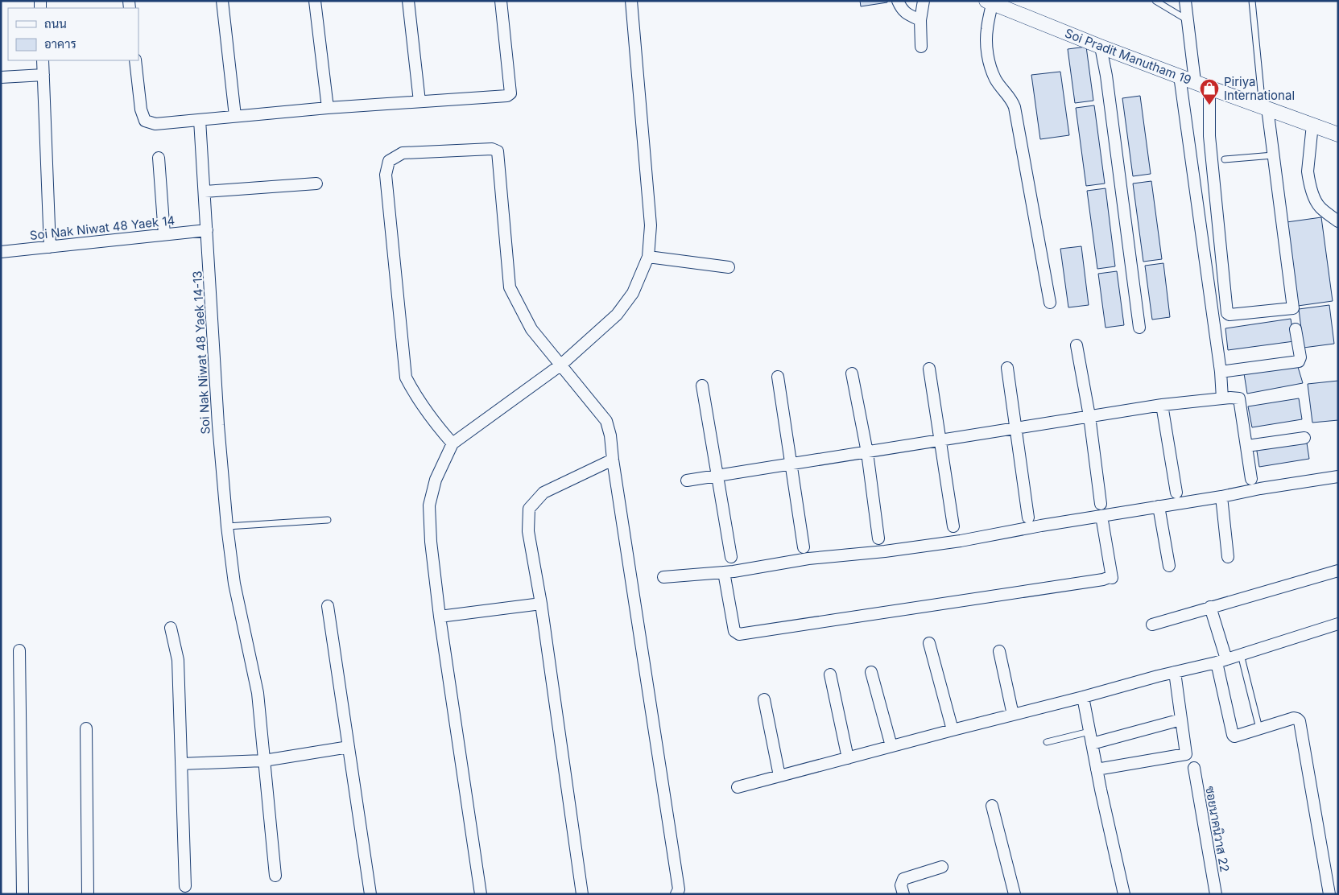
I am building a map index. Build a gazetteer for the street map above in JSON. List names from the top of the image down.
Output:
{
  "streets": {
    "street": [
      "Soi Pradit Manutham 19",
      "Soi Nak Niwat 48 Yaek 14",
      "Soi Nak Niwat 48 Yaek 14-13",
      "ซอยนาคนิวาส 22"
    ]
  },
  "crossings": [
    ["Soi Nak Niwat 48 Yaek 14", "Soi Nak Niwat 48 Yaek 14-13"]
  ],
  "places": {
    "shop": ["Piriya International"]
  },
  "legend": ["ถนน", "อาคาร"]
}
